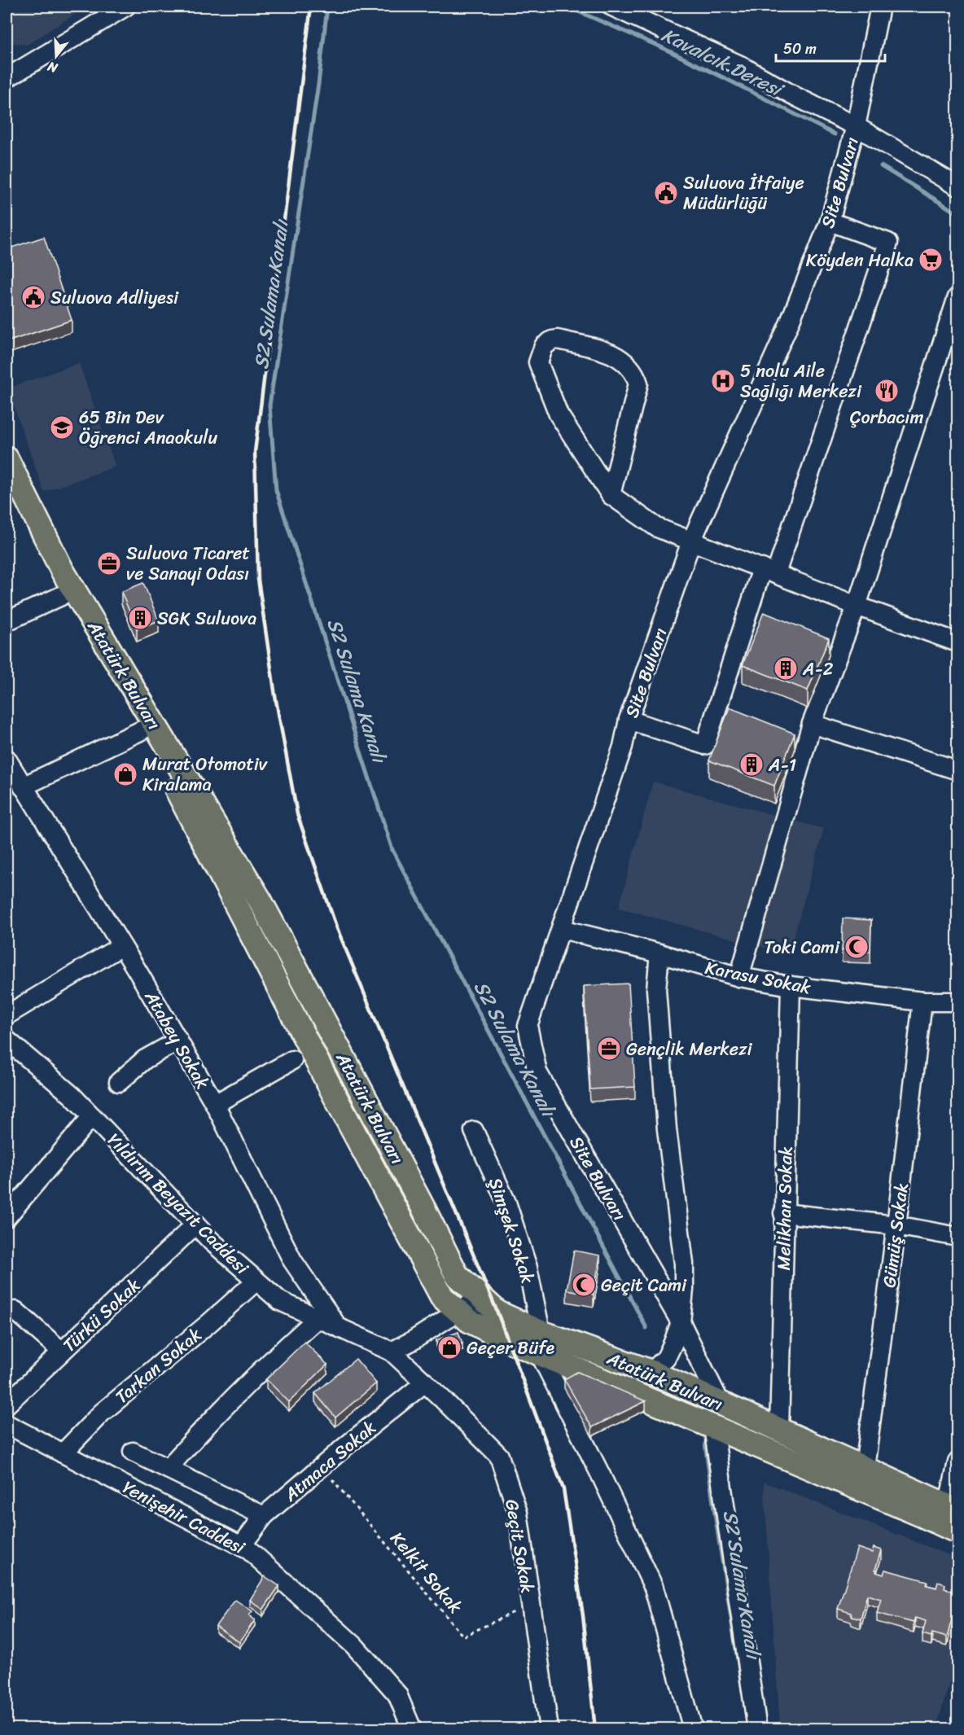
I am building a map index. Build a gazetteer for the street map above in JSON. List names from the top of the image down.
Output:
{
  "streets": {
    "main road": ["Atatürk Bulvarı"],
    "street": [
      "Site Bulvarı",
      "Karasu Sokak",
      "Atabey Sokak",
      "Yıldırım Beyazıt Caddesi",
      "Melikhan Sokak",
      "Şimşek Sokak",
      "Gümüş Sokak",
      "Türkü Sokak",
      "Tarkan Sokak",
      "Atmaca Sokak",
      "Yenişehir Caddesi",
      "Geçit Sokak"
    ],
    "path": ["Kelkit Sokak"]
  },
  "crossings": [
    ["Site Bulvarı", "Atatürk Bulvarı"],
    ["Site Bulvarı", "Karasu Sokak"],
    ["Atatürk Bulvarı", "Melikhan Sokak"],
    ["Atatürk Bulvarı", "Şimşek Sokak"],
    ["Atatürk Bulvarı", "Gümüş Sokak"],
    ["Karasu Sokak", "Melikhan Sokak"],
    ["Karasu Sokak", "Gümüş Sokak"],
    ["Atabey Sokak", "Yıldırım Beyazıt Caddesi"],
    ["Yıldırım Beyazıt Caddesi", "Türkü Sokak"],
    ["Yıldırım Beyazıt Caddesi", "Tarkan Sokak"],
    ["Yıldırım Beyazıt Caddesi", "Geçit Sokak"],
    ["Tarkan Sokak", "Yenişehir Caddesi"],
    ["Atmaca Sokak", "Yenişehir Caddesi"],
    ["Atmaca Sokak", "Geçit Sokak"],
    ["Atmaca Sokak", "Kelkit Sokak"],
    ["Geçit Sokak", "Kelkit Sokak"]
  ],
  "water": ["Kavalcık Deresi", "S2 Sulama Kanalı"],
  "places": {
    "public building": ["Suluova İtfaiye Müdürlüğü", "Suluova Adliyesi"],
    "supermarket": ["Köyden Halka"],
    "hospital": ["5 nolu Aile Sağlığı Merkezi"],
    "restaurant": ["Çorbacım"],
    "school or university": ["65 Bin Dev Öğrenci Anaokulu"],
    "office": ["Suluova Ticaret ve Sanayi Odası", "Gençlik Merkezi"],
    "building": ["SGK Suluova", "A-2", "A-1"],
    "shop": ["Murat Otomotiv Kiralama", "Geçer Büfe"],
    "mosque": ["Toki Cami", "Geçit Cami"]
  },
  "scale_bar": "50 m",
  "north": "bottom"
}
